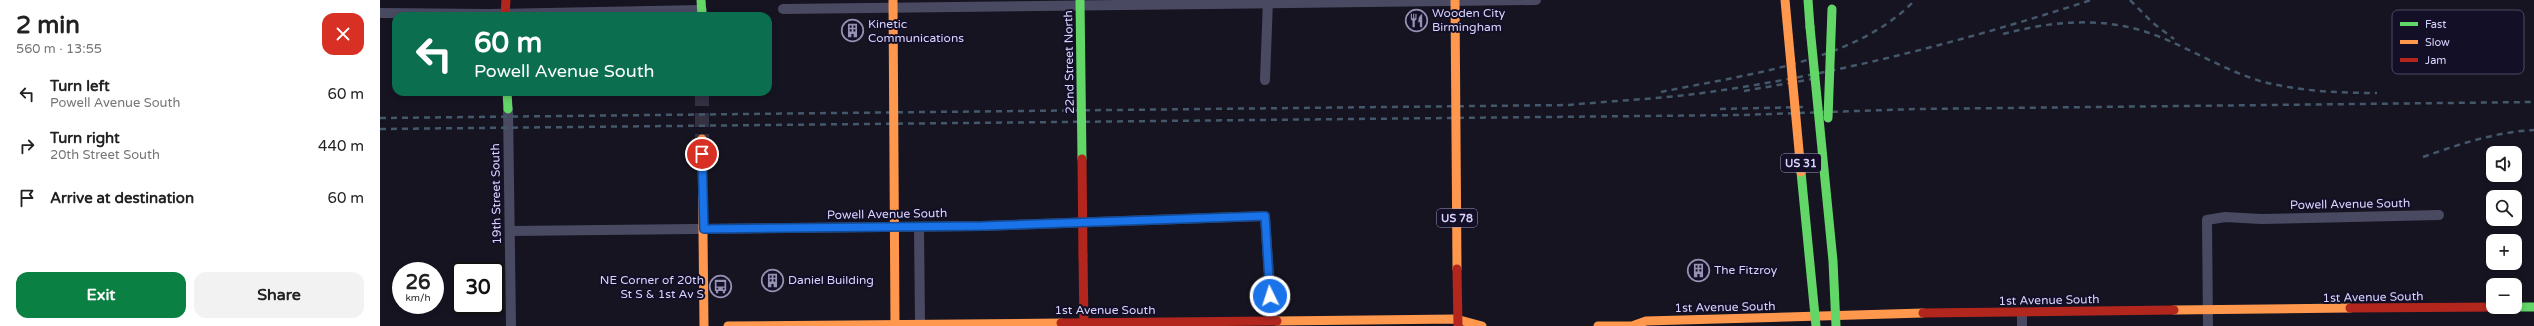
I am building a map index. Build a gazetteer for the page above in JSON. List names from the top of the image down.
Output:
{
  "streets": {
    "main road": [
      "22nd Street North",
      "US 31",
      "US 78",
      "1st Avenue South"
    ],
    "street": ["19th Street South", "Powell Avenue South"]
  },
  "crossings": [
    ["22nd Street North", "1st Avenue South"],
    ["19th Street South", "Powell Avenue South"],
    ["Powell Avenue South", "1st Avenue South"]
  ],
  "places": {
    "restaurant": ["Wooden City Birmingham"],
    "building": ["Kinetic Communications", "The Fitzroy", "Daniel Building"],
    "bus stop": ["NE Corner of 20th St S & 1st Av S"]
  },
  "legend": ["Fast", "Slow", "Jam"],
  "page": {
    "heading": ["2 min", "560 m · 13:55"],
    "turn": ["60 m", "Powell Avenue South"],
    "list": [
      {
        "name": "Turn left",
        "note": "Powell Avenue South",
        "value": "60 m"
      },
      {
        "name": "Turn right",
        "note": "20th Street South",
        "value": "440 m"
      },
      {
        "name": "Arrive at destination",
        "value": "60 m"
      }
    ],
    "map_buttons": ["+", "−"],
    "speed": "26 km/h",
    "limit": "30",
    "buttons": ["Exit", "Share"]
  }
}
